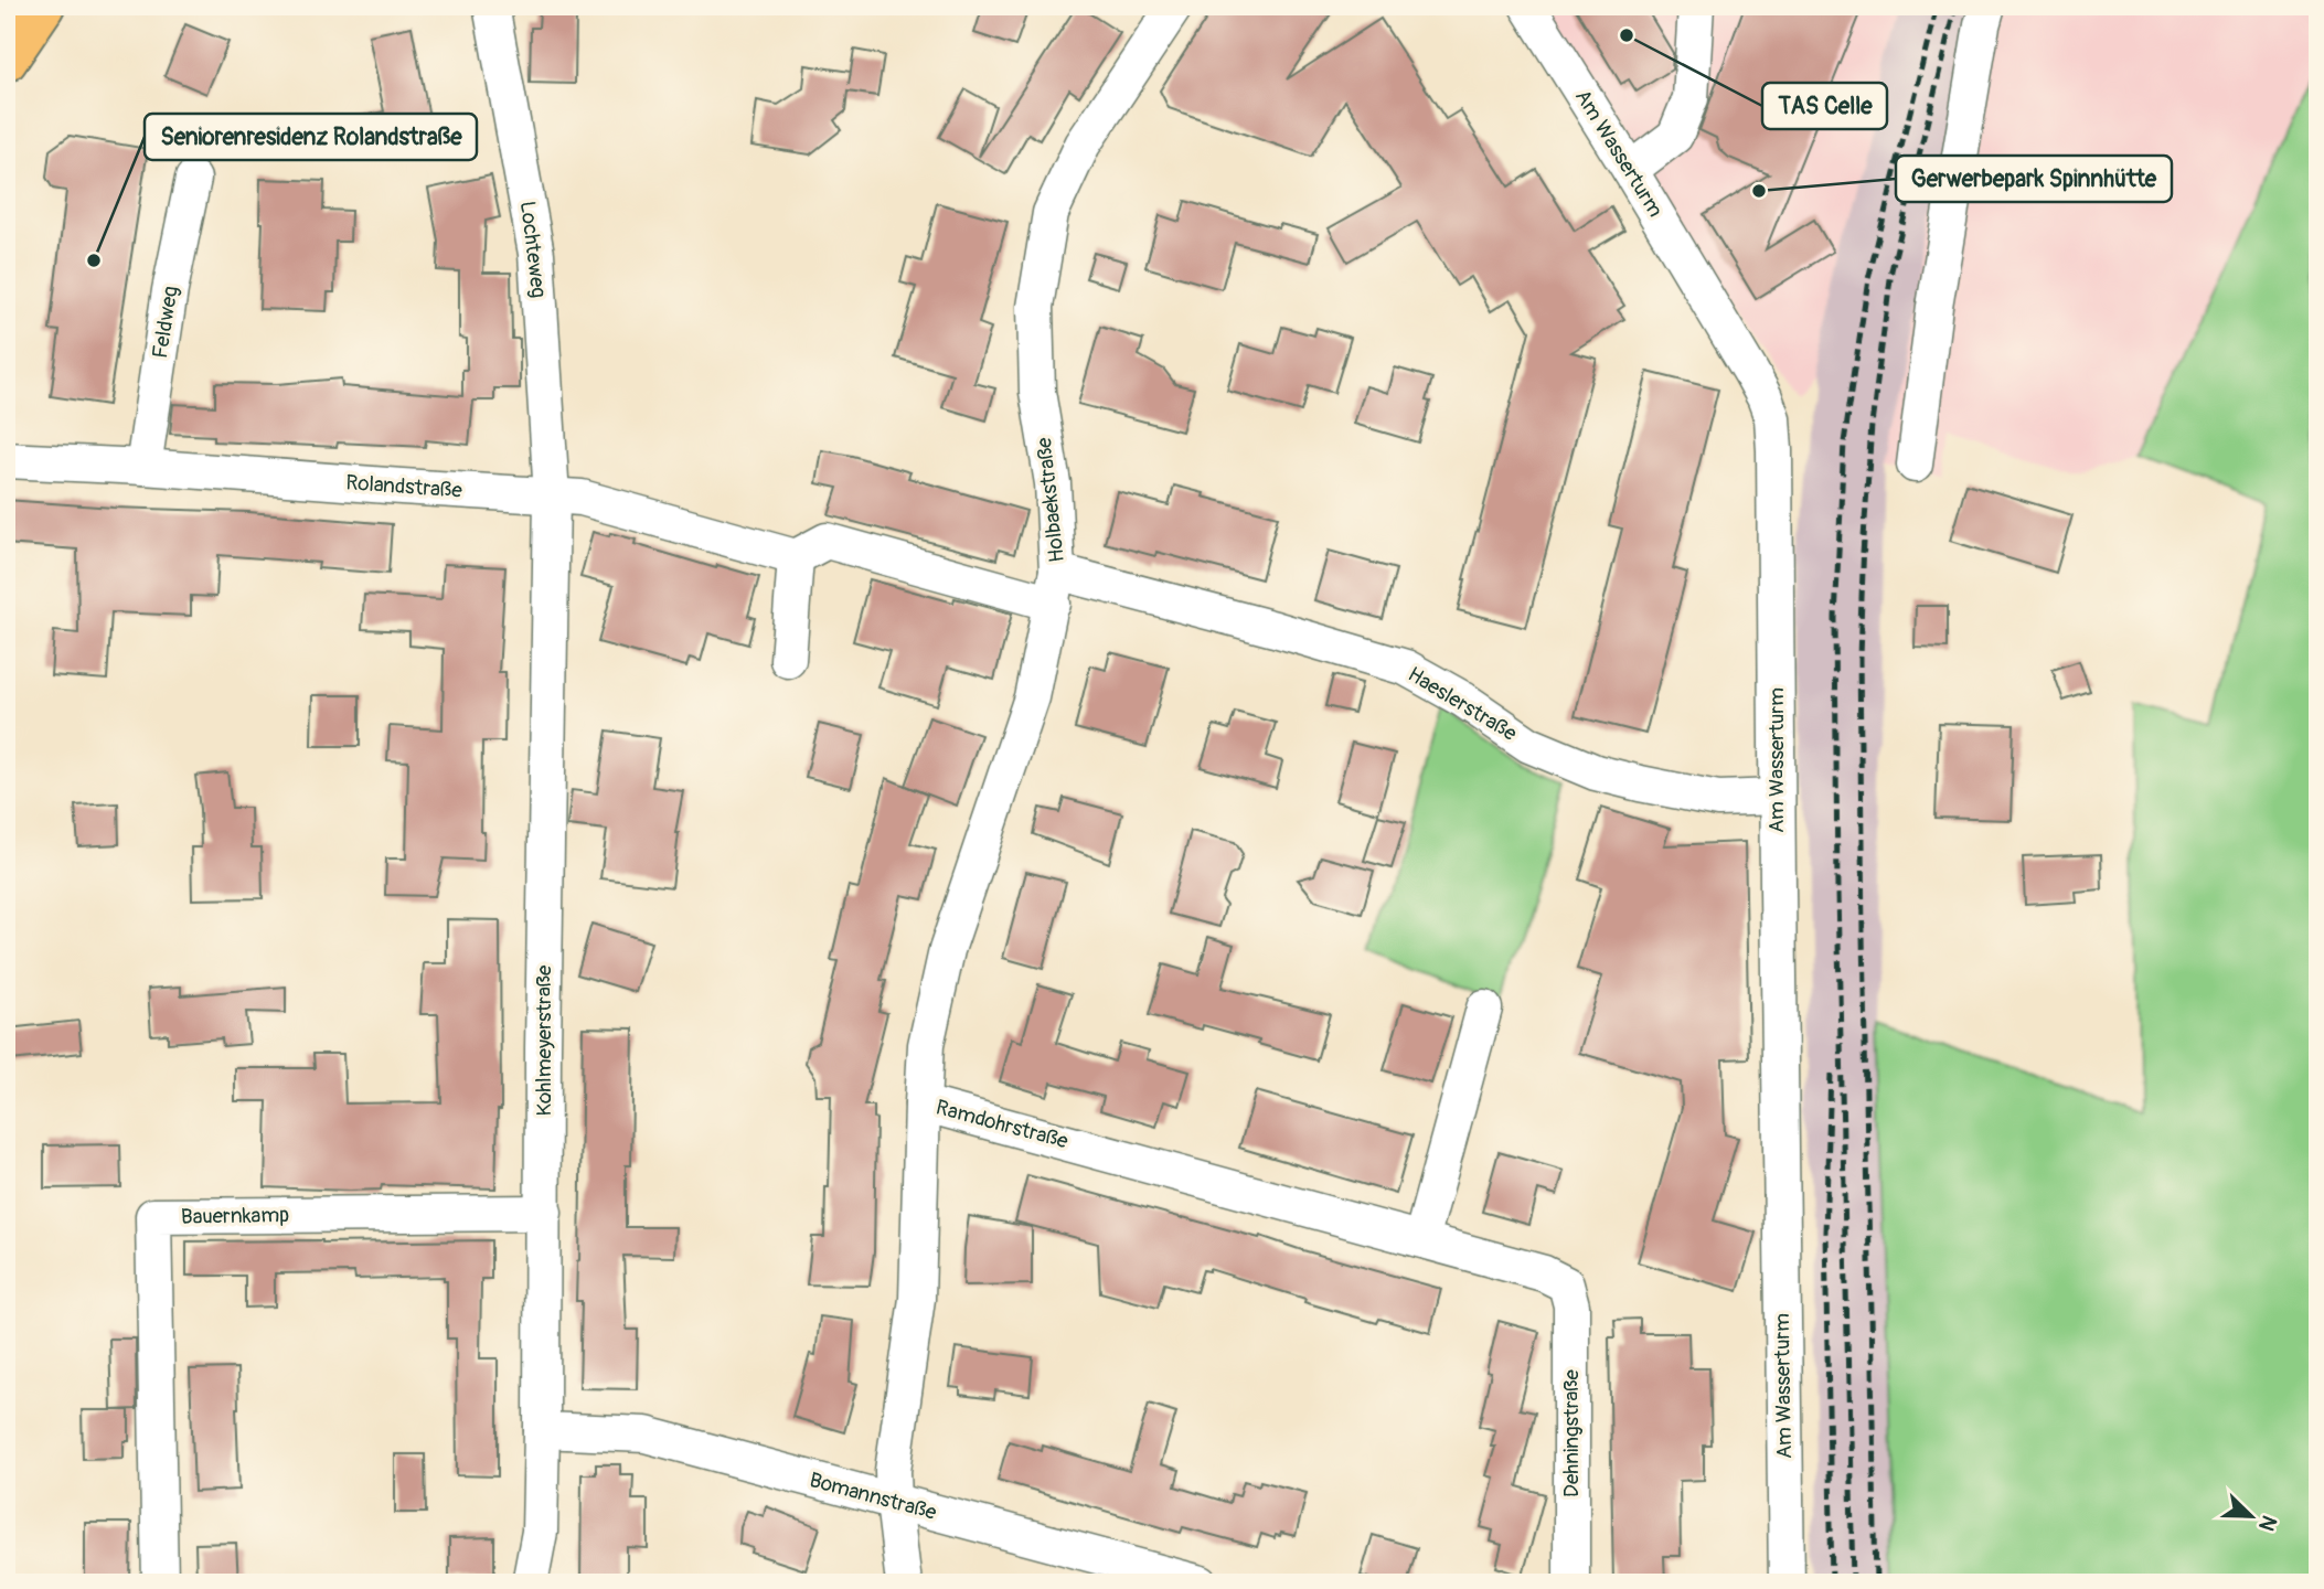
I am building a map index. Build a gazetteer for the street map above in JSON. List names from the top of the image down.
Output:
{
  "streets": {
    "street": [
      "Am Wasserturm",
      "Lochteweg",
      "Feldweg",
      "Rolandstraße",
      "Holbaekstraße",
      "Haeslerstraße",
      "Kohlmeyerstraße",
      "Ramdohrstraße",
      "Bauernkamp",
      "Dehningstraße",
      "Bomannstraße"
    ]
  },
  "crossings": [
    ["Am Wasserturm", "Haeslerstraße"],
    ["Lochteweg", "Rolandstraße"],
    ["Lochteweg", "Kohlmeyerstraße"],
    ["Feldweg", "Rolandstraße"],
    ["Rolandstraße", "Kohlmeyerstraße"],
    ["Holbaekstraße", "Haeslerstraße"],
    ["Holbaekstraße", "Ramdohrstraße"],
    ["Kohlmeyerstraße", "Bauernkamp"],
    ["Kohlmeyerstraße", "Bomannstraße"],
    ["Ramdohrstraße", "Dehningstraße"],
    ["Ramdohrstraße", "Bomannstraße"]
  ],
  "places": ["TAS Celle", "Gerwerbepark Spinnhütte", "Seniorenresidenz Rolandstraße"],
  "north": "bottom right"
}
